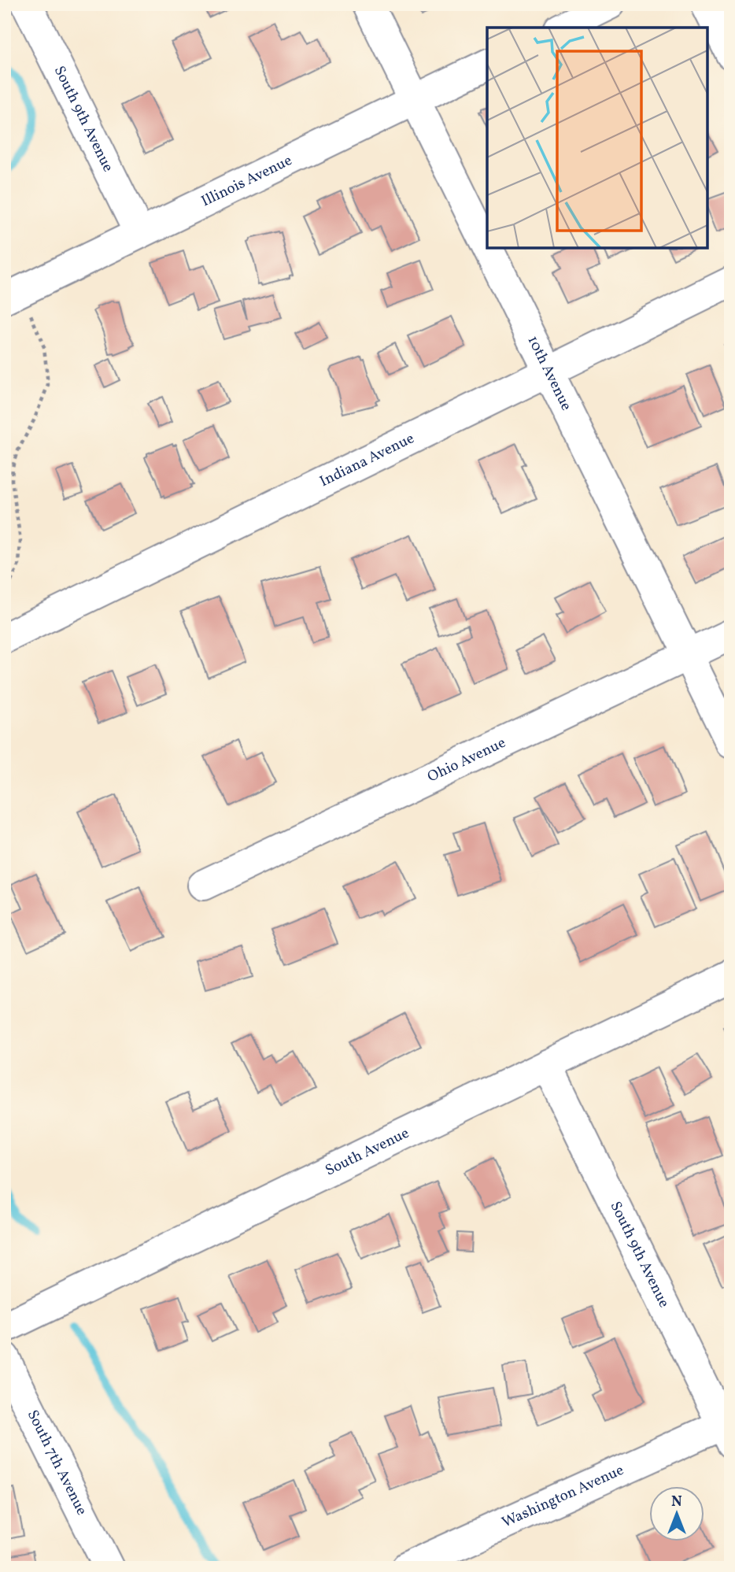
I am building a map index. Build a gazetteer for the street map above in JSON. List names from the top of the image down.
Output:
{
  "streets": {
    "street": [
      "South 9th Avenue",
      "Illinois Avenue",
      "10th Avenue",
      "Indiana Avenue",
      "Ohio Avenue",
      "South Avenue",
      "South 7th Avenue",
      "Washington Avenue"
    ]
  },
  "crossings": [
    ["South 9th Avenue", "Illinois Avenue"],
    ["South 9th Avenue", "South Avenue"],
    ["South 9th Avenue", "Washington Avenue"],
    ["Illinois Avenue", "10th Avenue"],
    ["10th Avenue", "Indiana Avenue"],
    ["10th Avenue", "Ohio Avenue"]
  ],
  "north": "top"
}
